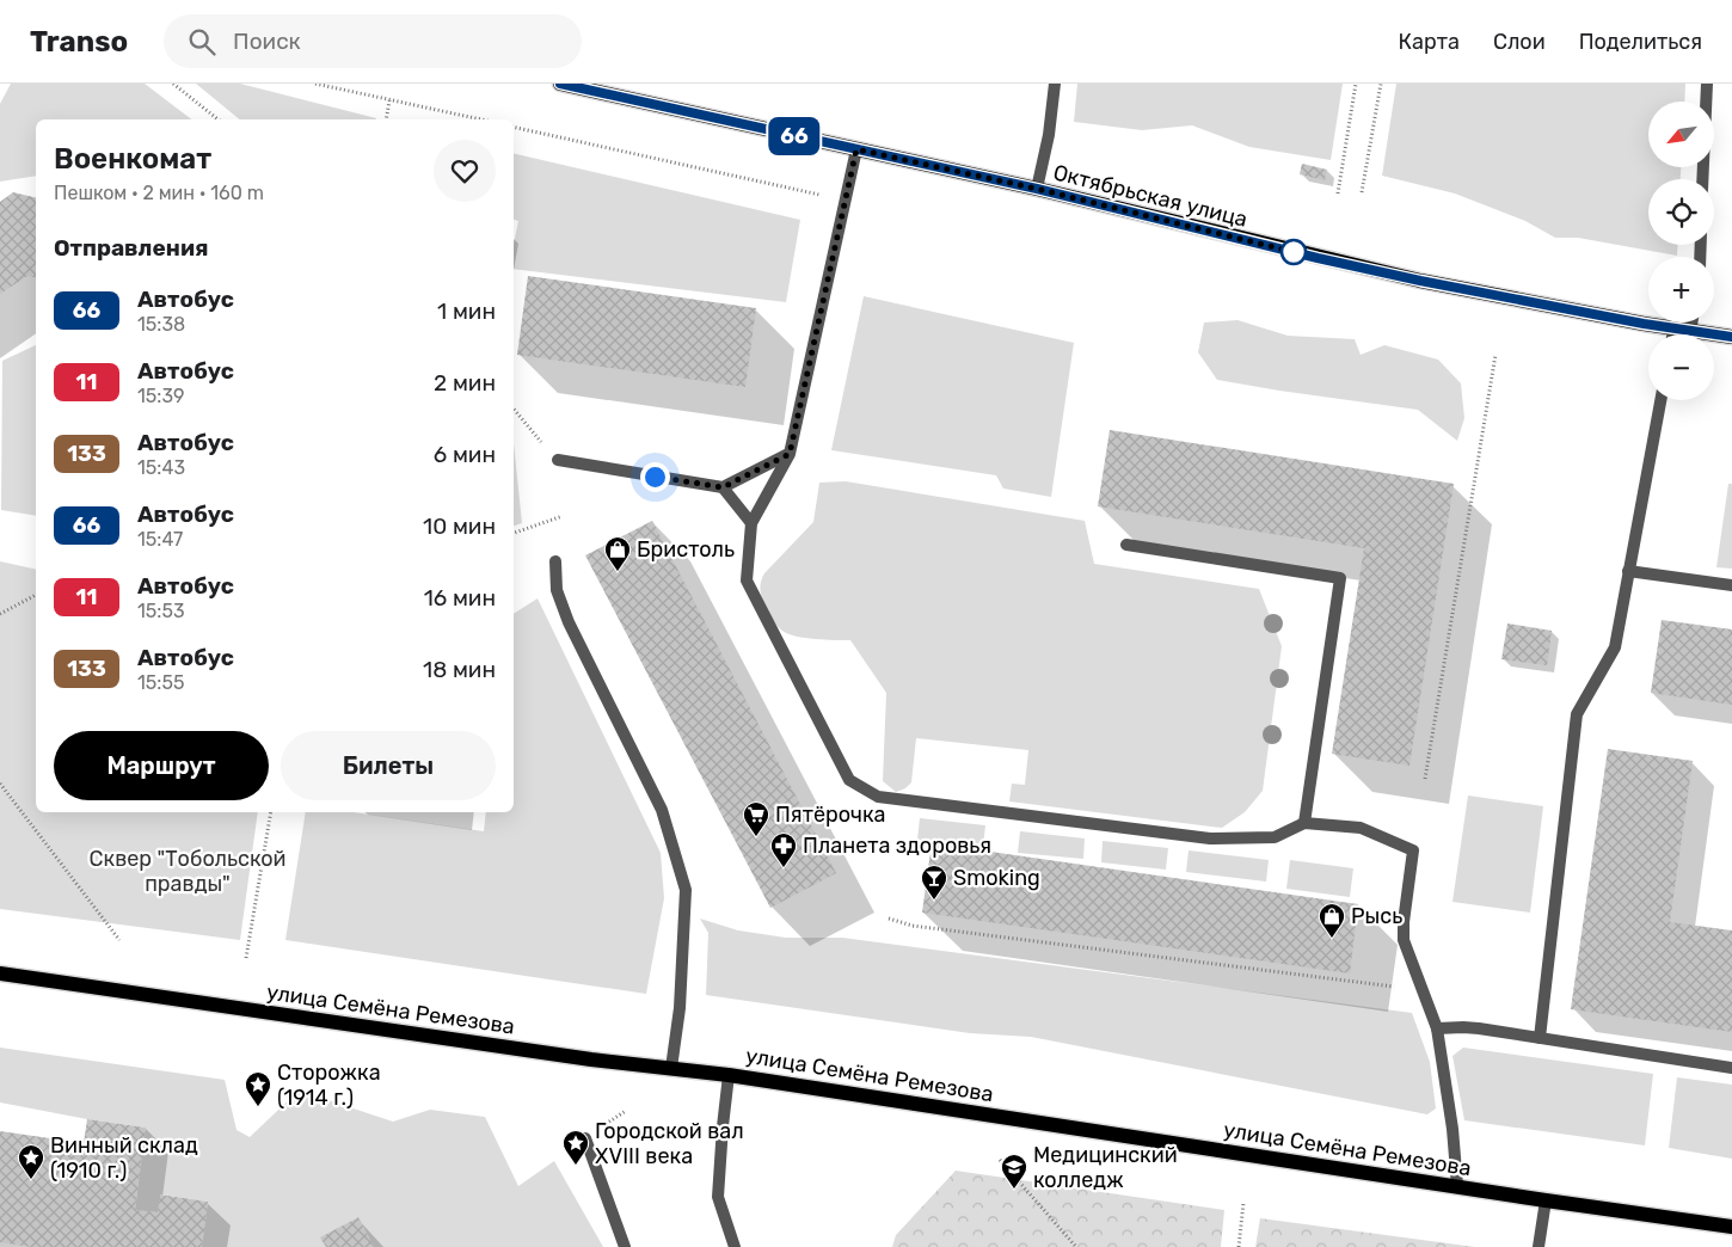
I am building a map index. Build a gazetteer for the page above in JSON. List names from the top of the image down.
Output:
{
  "streets": {
    "main road": ["Октябрьская улица", "улица Семёна Ремезова"]
  },
  "parks": ["Сквер \"Тобольской правды\""],
  "places": {
    "shop": ["Бристоль", "Рысь"],
    "supermarket": ["Пятёрочка"],
    "pharmacy": ["Планета здоровья"],
    "bar": ["Smoking"],
    "place": ["Сторожка (1914 г.)", "Городской вал XVIII века", "Винный склад (1910 г.)"],
    "school or university": ["Медицинский колледж"]
  },
  "lines": ["bus line 66"],
  "north": "bottom left",
  "page": {
    "header": "Transo",
    "search": "Поиск",
    "nav": ["Карта", "Слои", "Поделиться"],
    "on_map": "66",
    "map_buttons": ["+", "−"],
    "heading": [
      ["Военкомат", "Пешком · 2 мин · 160 m"],
      "Отправления"
    ],
    "list": [
      {
        "mark": "66",
        "name": "Автобус",
        "note": "15:38",
        "value": "1 мин"
      },
      {
        "mark": "11",
        "name": "Автобус",
        "note": "15:39",
        "value": "2 мин"
      },
      {
        "mark": "133",
        "name": "Автобус",
        "note": "15:43",
        "value": "6 мин"
      },
      {
        "mark": "66",
        "name": "Автобус",
        "note": "15:47",
        "value": "10 мин"
      },
      {
        "mark": "11",
        "name": "Автобус",
        "note": "15:53",
        "value": "16 мин"
      },
      {
        "mark": "133",
        "name": "Автобус",
        "note": "15:55",
        "value": "18 мин"
      }
    ],
    "buttons": ["Маршрут", "Билеты"]
  }
}
